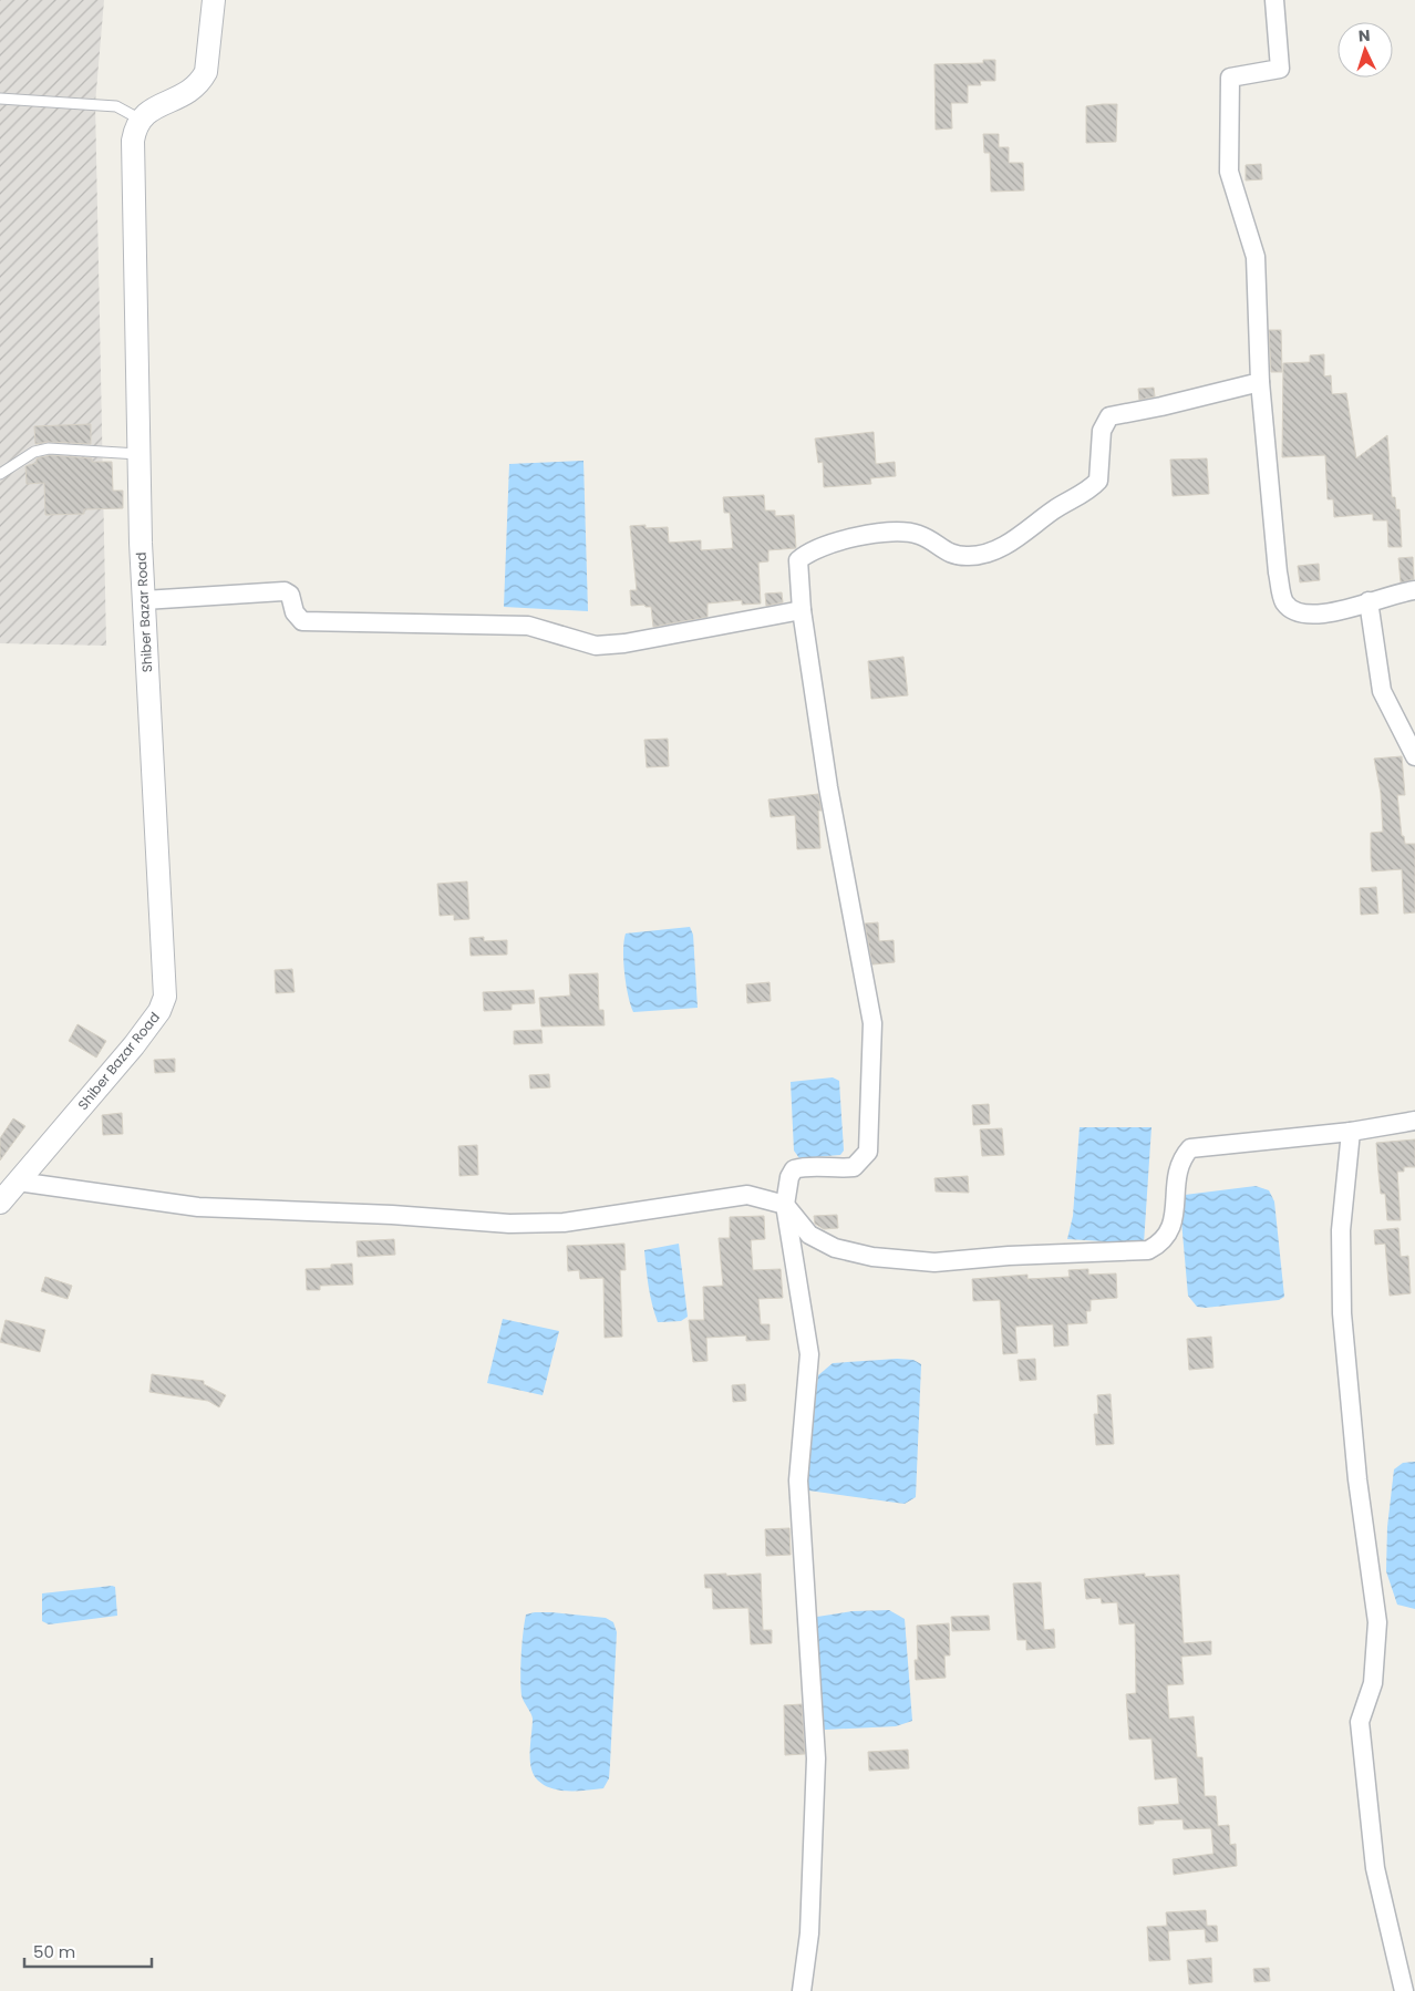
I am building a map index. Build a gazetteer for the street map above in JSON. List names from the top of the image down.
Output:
{
  "streets": {
    "street": ["Shiber Bazar Road"]
  },
  "scale_bar": "50 m",
  "north": "top"
}
